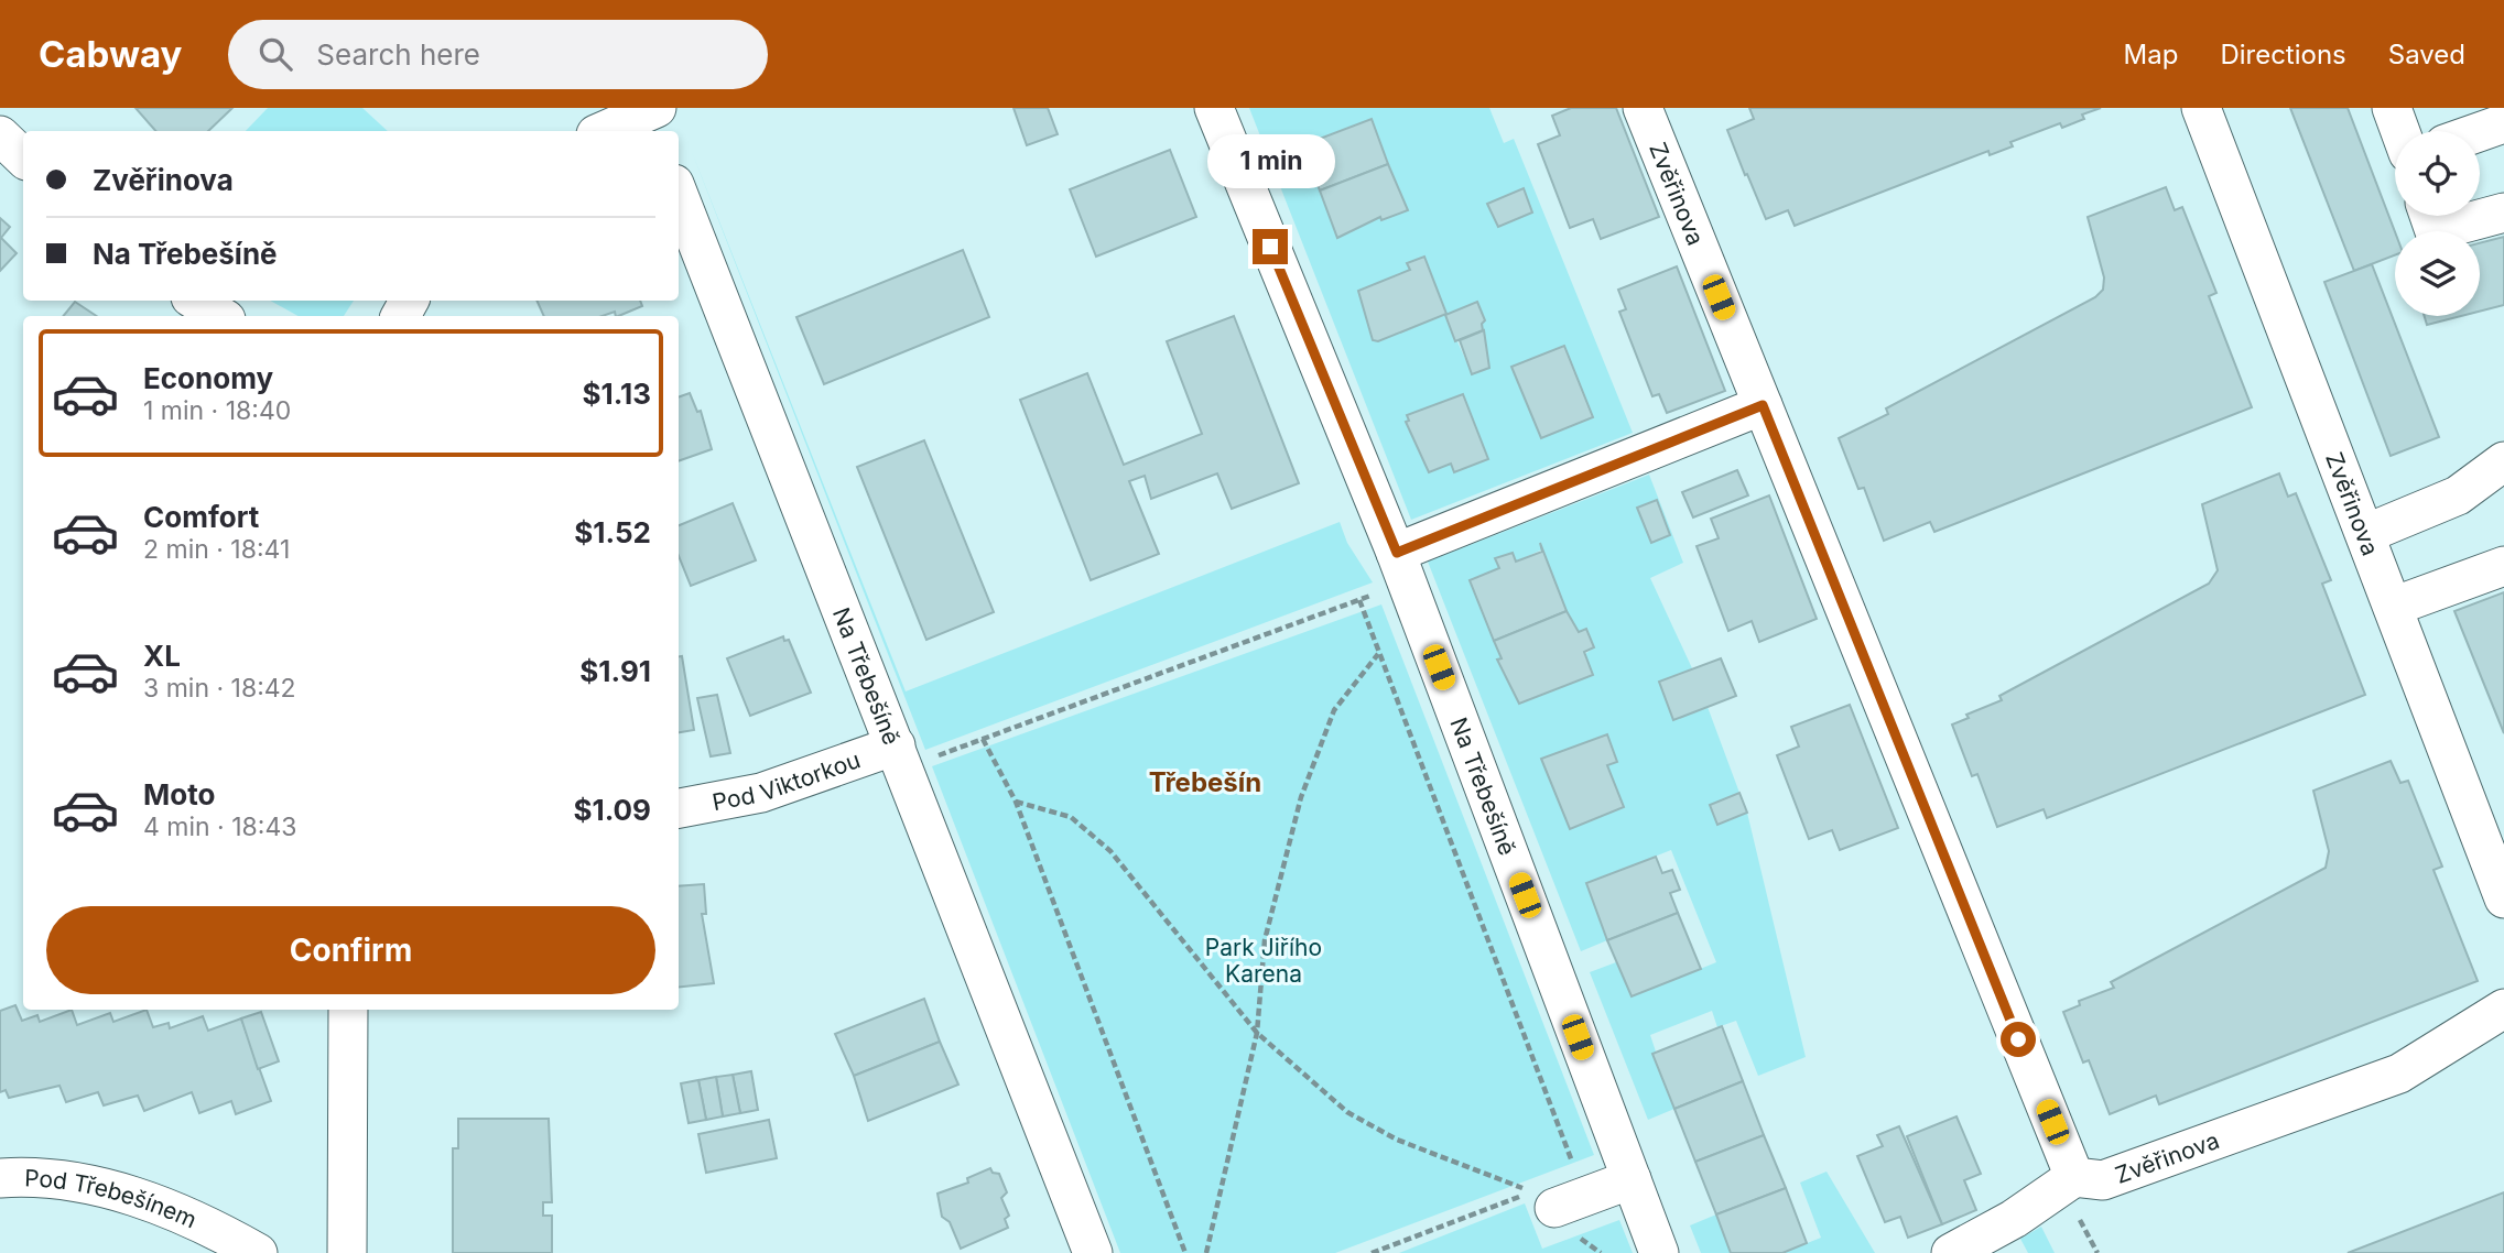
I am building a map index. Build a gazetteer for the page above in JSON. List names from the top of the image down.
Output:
{
  "streets": {
    "street": [
      "Zvěřinova",
      "Na Třebešíně",
      "Pod Viktorkou",
      "Pod Třebešínem"
    ]
  },
  "crossings": [
    ["Na Třebešíně", "Pod Viktorkou"]
  ],
  "districts": ["Třebešín"],
  "parks": ["Park Jiřího Karena"],
  "page": {
    "header": "Cabway",
    "search": "Search here",
    "nav": ["Map", "Directions", "Saved"],
    "banner": ["Zvěřinova", "Na Třebešíně"],
    "bubble": "1 min",
    "list": [
      {
        "name": "Economy",
        "note": "1 min · 18:40",
        "value": "$1.13"
      },
      {
        "name": "Comfort",
        "note": "2 min · 18:41",
        "value": "$1.52"
      },
      {
        "name": "XL",
        "note": "3 min · 18:42",
        "value": "$1.91"
      },
      {
        "name": "Moto",
        "note": "4 min · 18:43",
        "value": "$1.09"
      }
    ],
    "buttons": "Confirm"
  }
}
